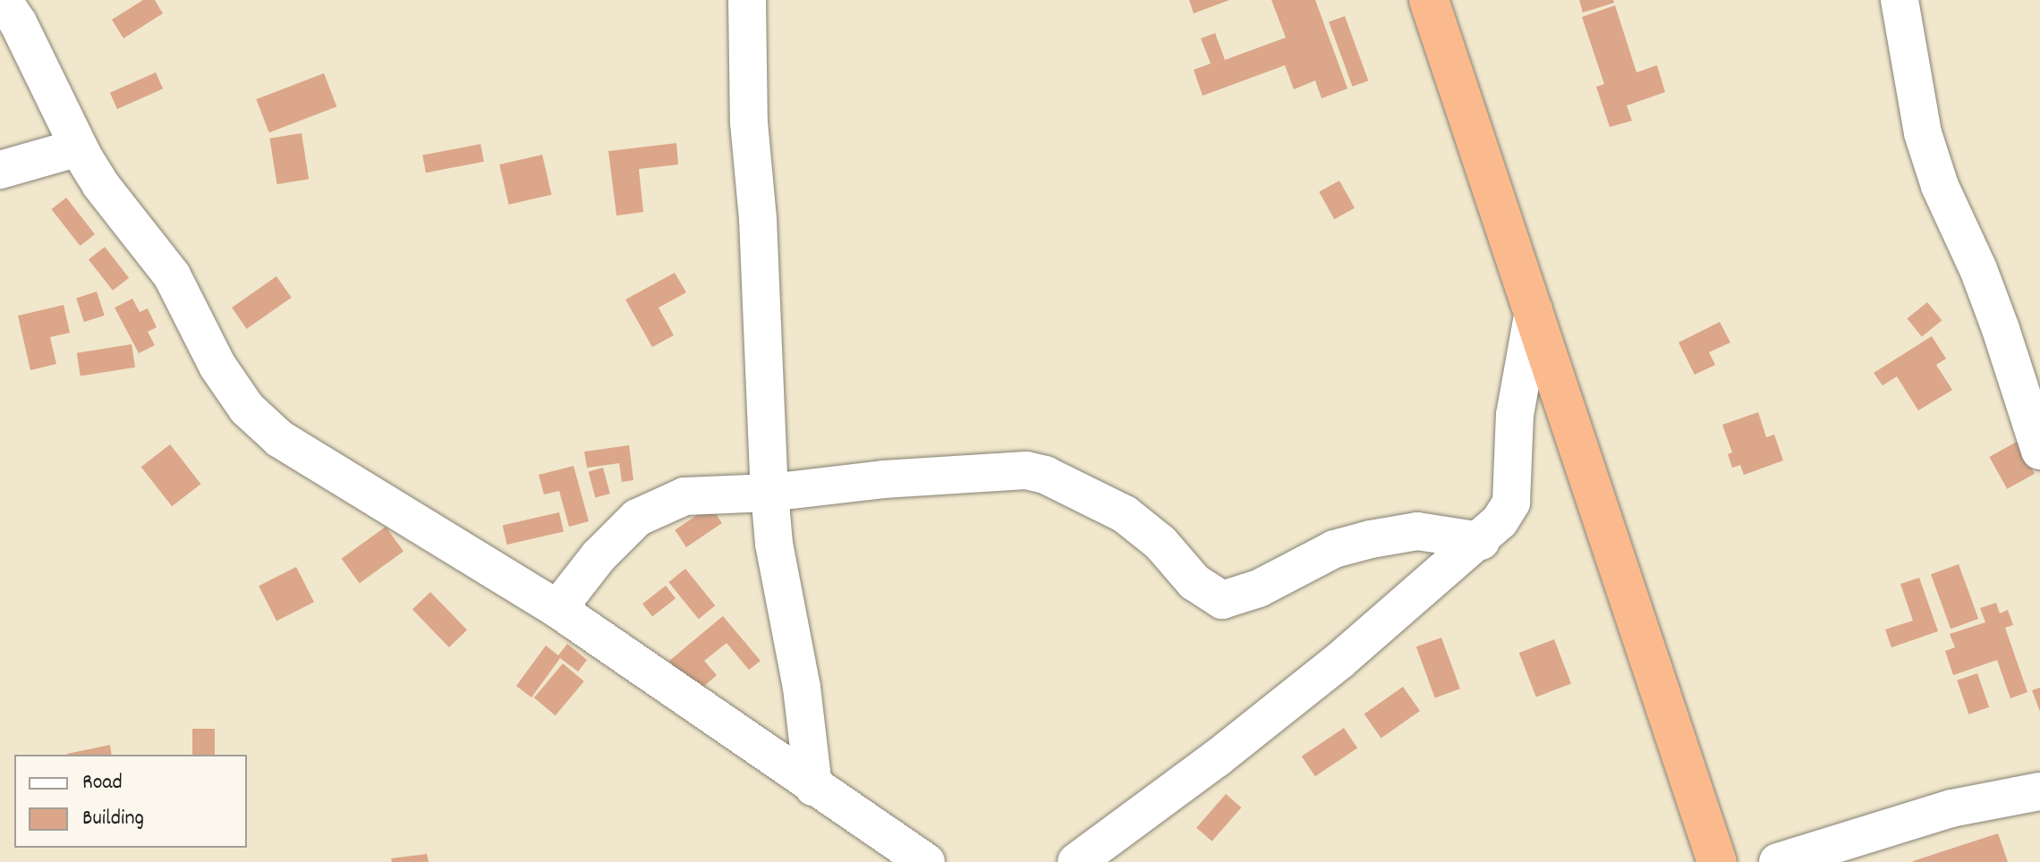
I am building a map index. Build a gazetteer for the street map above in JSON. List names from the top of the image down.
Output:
{
  "legend": ["Road", "Building"]
}
